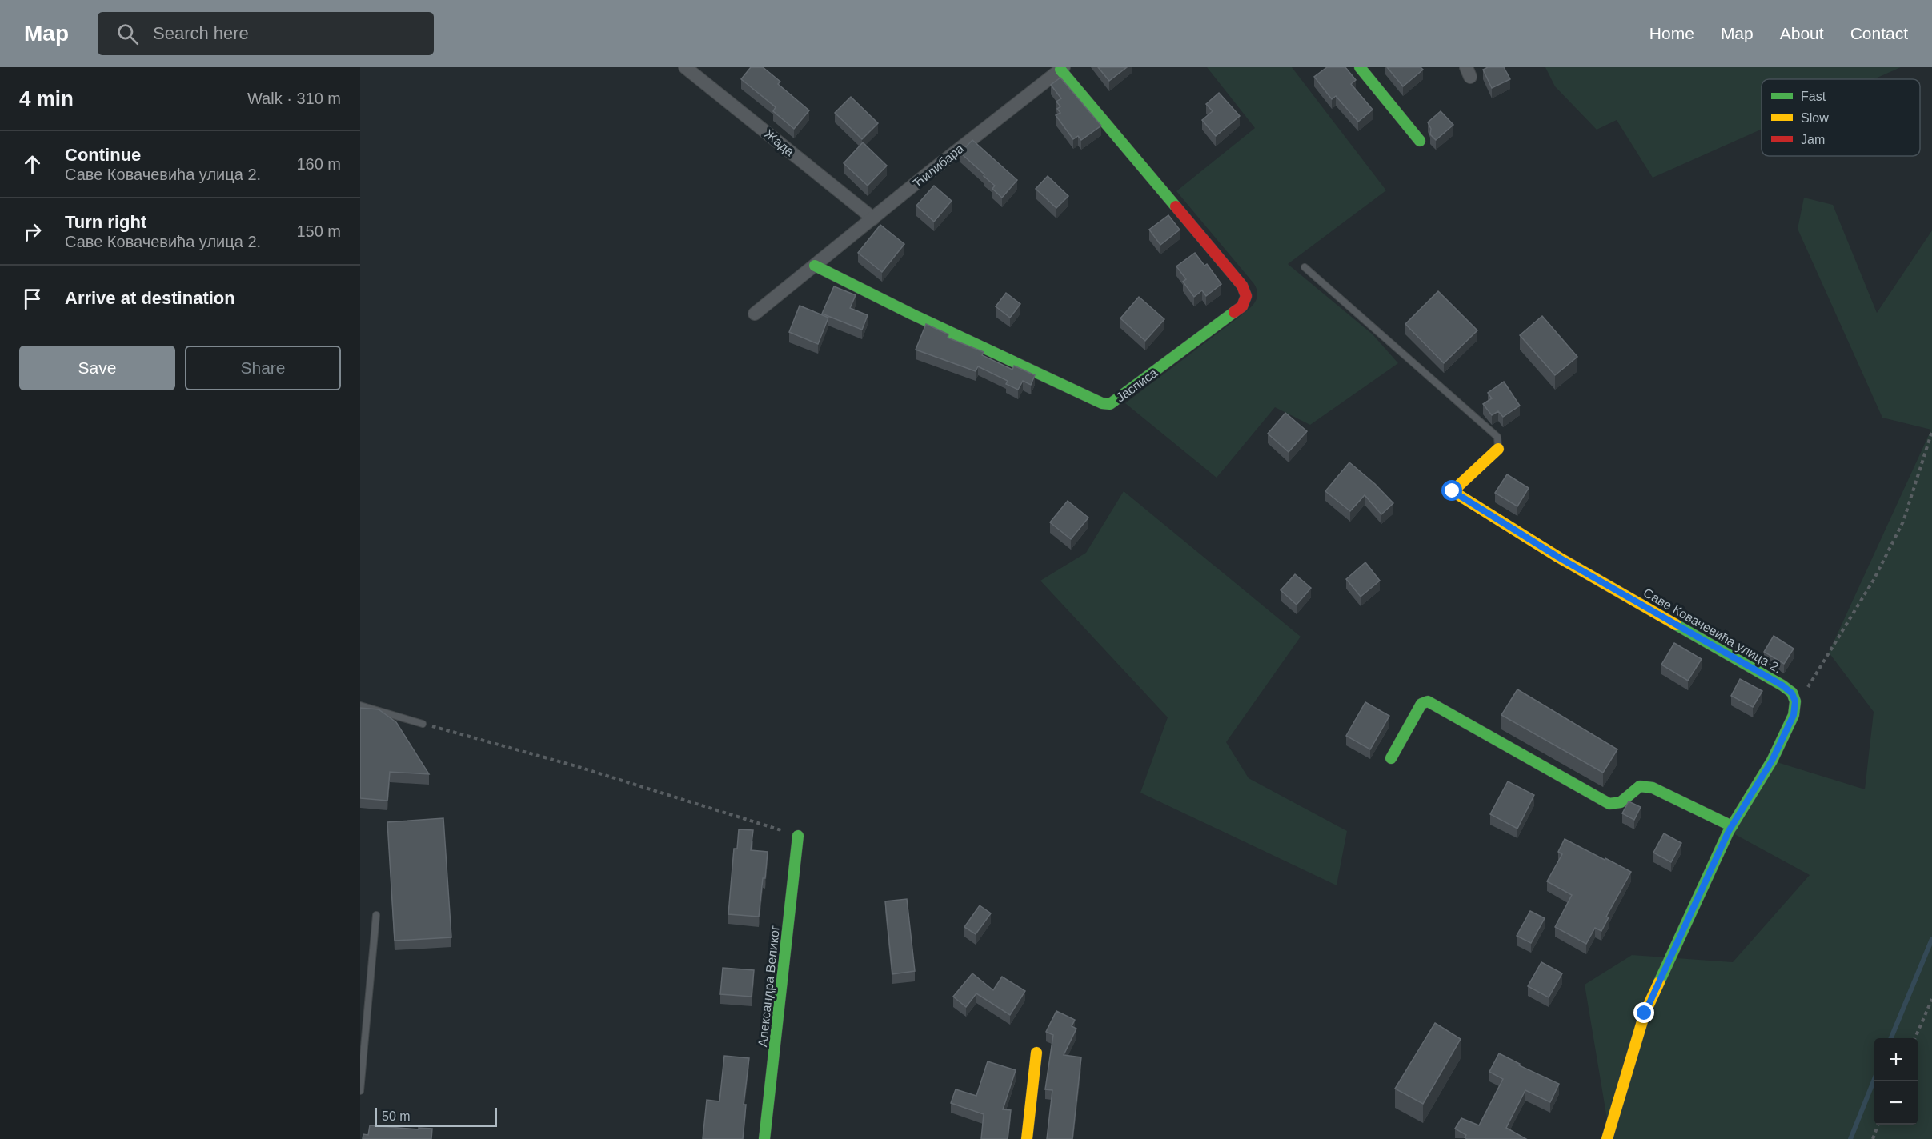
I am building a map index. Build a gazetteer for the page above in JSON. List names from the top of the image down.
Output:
{
  "streets": {
    "street": [
      "Жада",
      "Ћилибара",
      "Јасписа",
      "Саве Ковачевића улица 2.",
      "Александра Великог"
    ]
  },
  "crossings": [
    ["Жада", "Ћилибара"],
    ["Ћилибара", "Јасписа"]
  ],
  "legend": ["Fast", "Slow", "Jam"],
  "scale_bar": "50 m",
  "page": {
    "header": "Map",
    "search": "Search here",
    "nav": [
      "Home",
      "Map",
      "About",
      "Contact"
    ],
    "heading": ["4 min", "Walk · 310 m"],
    "list": [
      ["Continue", "Саве Ковачевића улица 2.", "160 m"],
      ["Turn right", "Саве Ковачевића улица 2.", "150 m"],
      "Arrive at destination"
    ],
    "buttons": ["Save", "Share"],
    "map_buttons": ["+", "−"],
    "scale": "50 m"
  }
}
